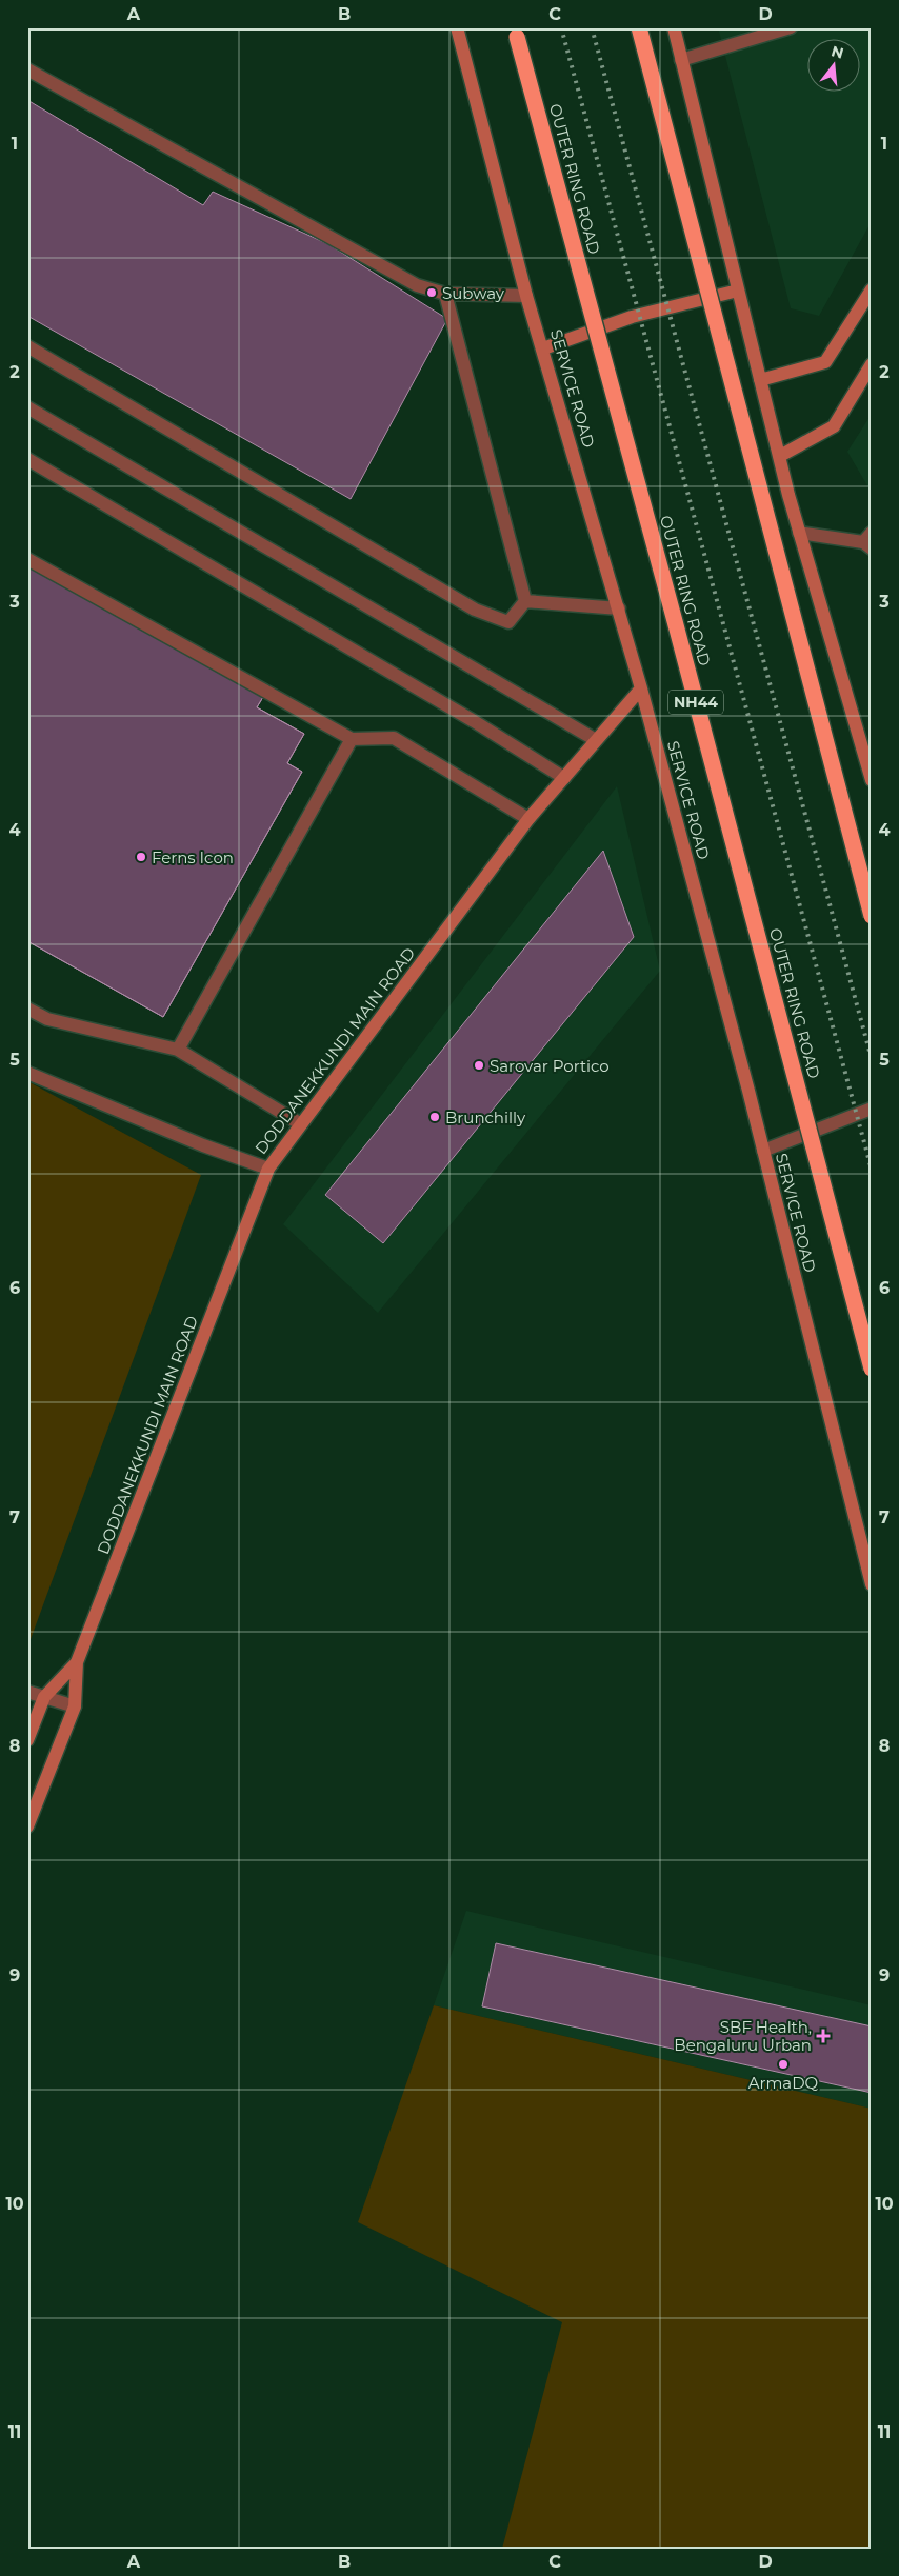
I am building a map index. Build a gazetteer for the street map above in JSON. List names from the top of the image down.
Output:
{
  "streets": {
    "highway": ["OUTER RING ROAD", "NH44"],
    "street": ["SERVICE ROAD", "DODDANEKKUNDI MAIN ROAD"]
  },
  "crossings": [
    ["SERVICE ROAD", "DODDANEKKUNDI MAIN ROAD"]
  ],
  "places": {
    "other": [
      "Subway",
      "Ferns Icon",
      "Sarovar Portico",
      "Brunchilly",
      "ArmaDQ"
    ],
    "health": ["SBF Health, Bengaluru Urban"]
  },
  "north": "top",
  "grid": {
    "columns": [
      "A",
      "B",
      "C",
      "D"
    ],
    "rows": [
      "1",
      "2",
      "3",
      "4",
      "5",
      "6",
      "7",
      "8",
      "9",
      "10",
      "11"
    ]
  }
}
